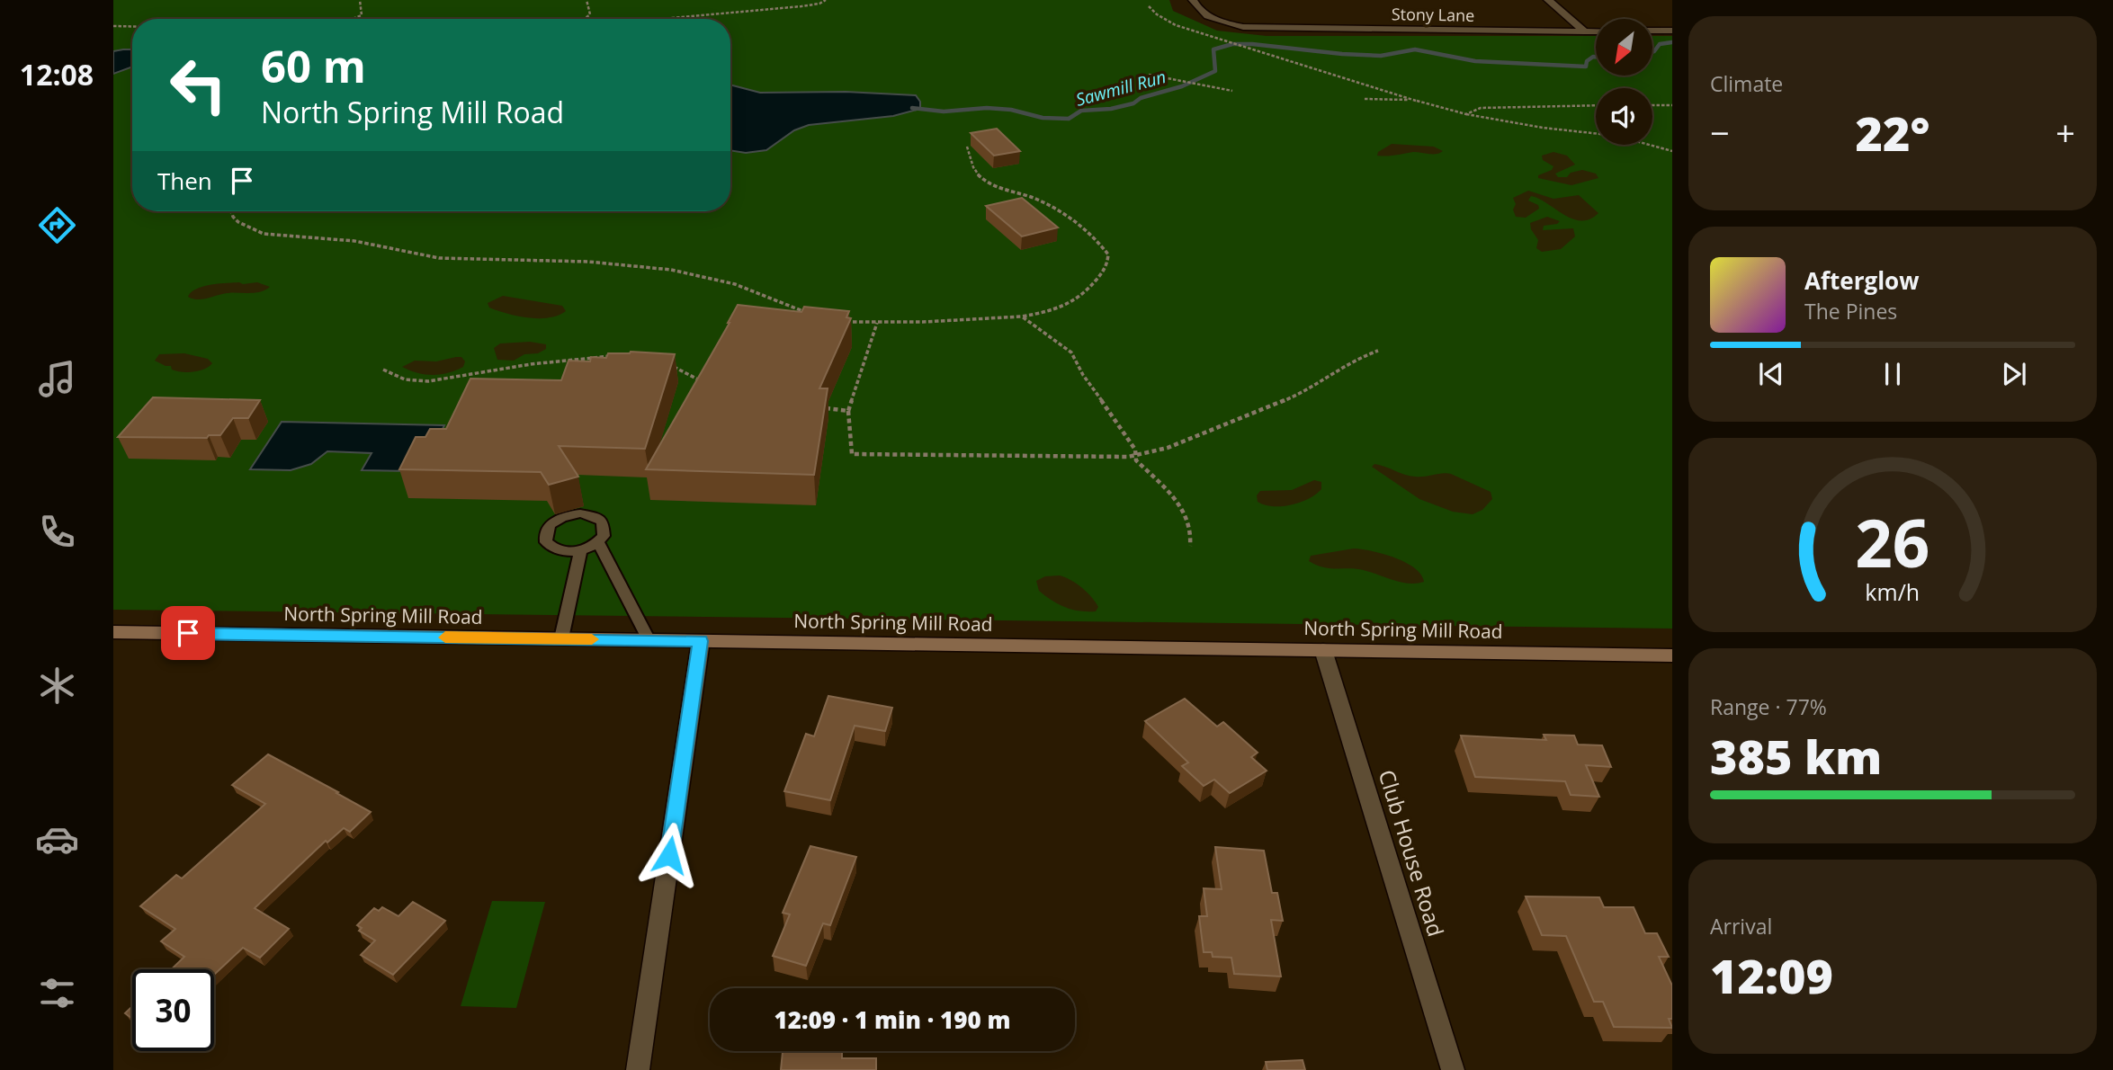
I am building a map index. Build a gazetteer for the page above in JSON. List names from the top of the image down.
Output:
{
  "streets": {
    "street": ["Stony Lane", "North Spring Mill Road", "Club House Road"]
  },
  "crossings": [
    ["North Spring Mill Road", "Club House Road"]
  ],
  "water": ["Sawmill Run"],
  "north": "bottom left",
  "page": {
    "tabs": "12:08",
    "tile": [
      "Climate",
      ["Range · 77%", "385 km"],
      ["Arrival", "12:09"]
    ],
    "turn": ["60 m", "North Spring Mill Road"],
    "heat": ["−", "22°", "+"],
    "then": "Then",
    "song": ["Afterglow", "The Pines"],
    "limit": "30",
    "trip": "12:09 · 1 min · 190 m",
    "gauge": ["26", "km/h"]
  }
}
